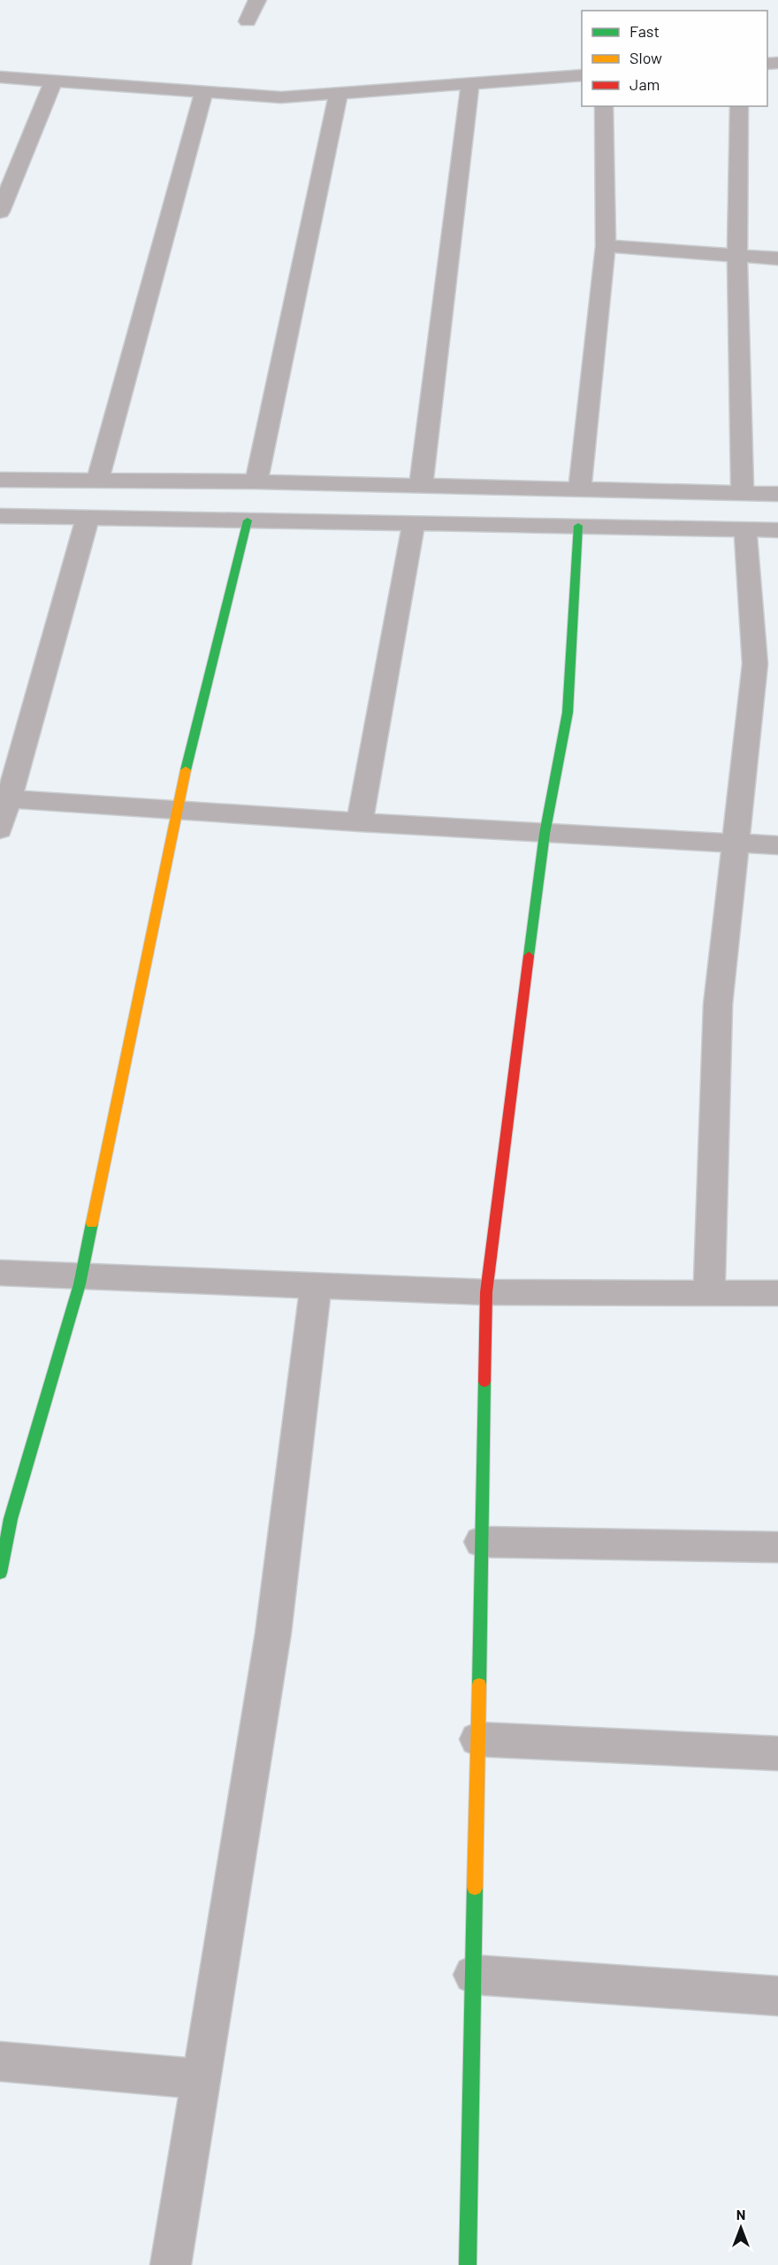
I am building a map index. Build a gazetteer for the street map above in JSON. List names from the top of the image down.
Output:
{
  "legend": ["Fast", "Slow", "Jam"],
  "north": "top"
}
